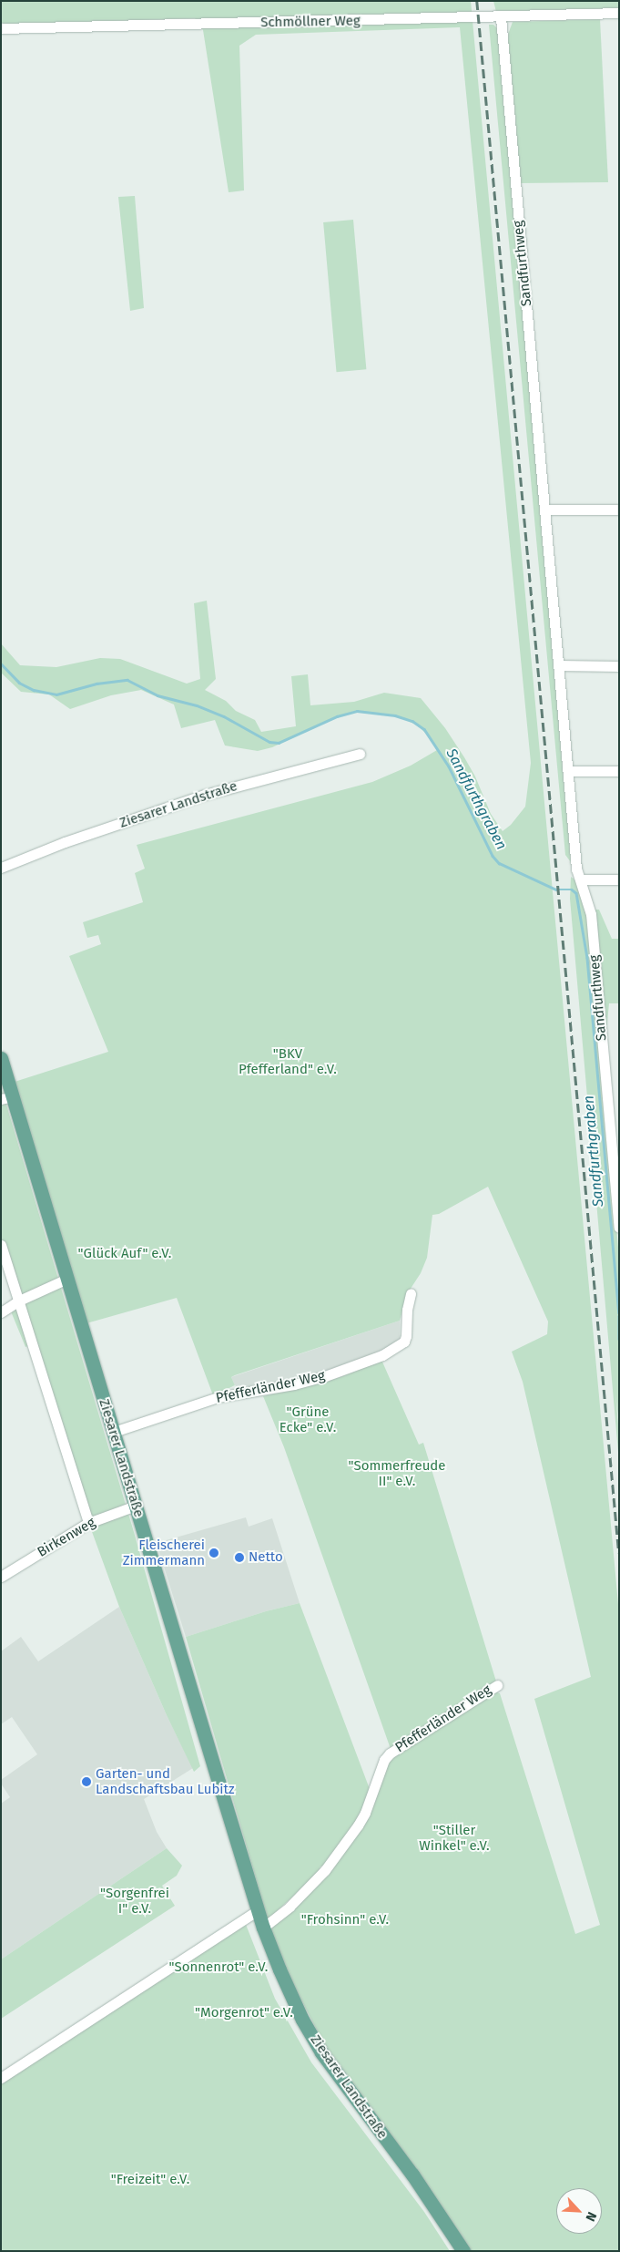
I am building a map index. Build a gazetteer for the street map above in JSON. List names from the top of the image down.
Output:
{
  "streets": {
    "main road": ["Ziesarer Landstraße"],
    "street": [
      "Schmöllner Weg",
      "Sandfurthweg",
      "Pfefferländer Weg",
      "Birkenweg"
    ]
  },
  "crossings": [
    ["Schmöllner Weg", "Sandfurthweg"],
    ["Ziesarer Landstraße", "Pfefferländer Weg"],
    ["Ziesarer Landstraße", "Birkenweg"]
  ],
  "water": ["Sandfurthgraben"],
  "parks": [
    "\"BKV Pfefferland\" e.V.",
    "\"Glück Auf\" e.V.",
    "\"Grüne Ecke\" e.V.",
    "\"Sommerfreude II\" e.V.",
    "\"Stiller Winkel\" e.V.",
    "\"Sorgenfrei I\" e.V.",
    "\"Frohsinn\" e.V.",
    "\"Sonnenrot\" e.V.",
    "\"Morgenrot\" e.V.",
    "\"Freizeit\" e.V."
  ],
  "places": ["Fleischerei Zimmermann", "Netto", "Garten- und Landschaftsbau Lubitz"],
  "north": "bottom right"
}
